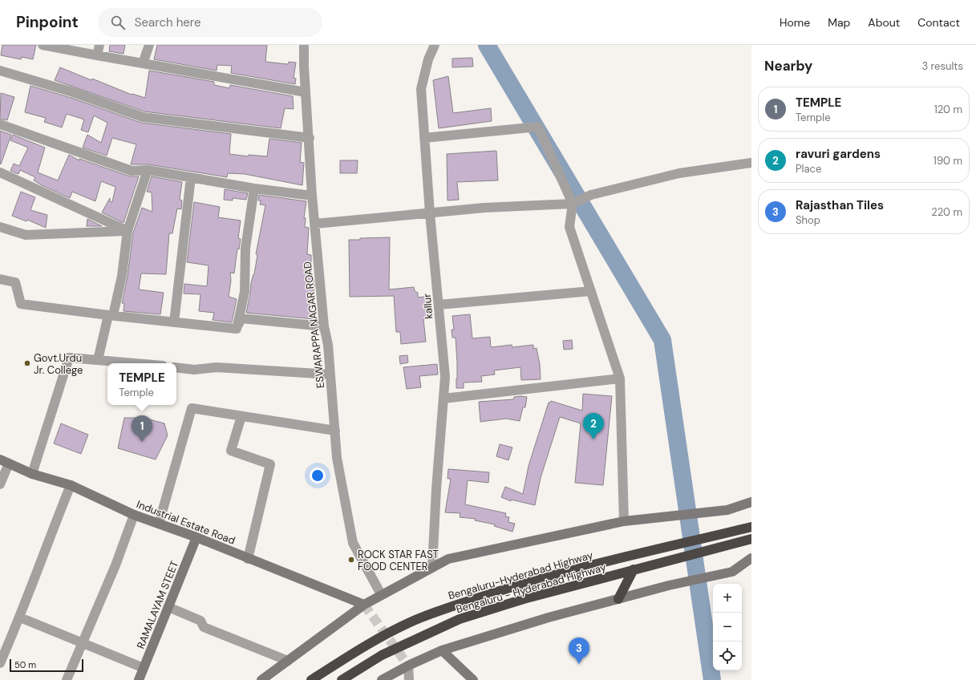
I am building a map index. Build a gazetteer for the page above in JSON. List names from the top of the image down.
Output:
{
  "streets": {
    "highway": ["Bengaluru-Hyderabad Highway", "Bengaluru - Hyderabad Highway"],
    "street": [
      "kallur",
      "ESWARAPPA NAGAR ROAD",
      "Industrial Estate Road",
      "RAMALAYAM STEET"
    ]
  },
  "crossings": [
    ["Industrial Estate Road", "RAMALAYAM STEET"]
  ],
  "places": ["Govt.Urdu Jr. College", "ROCK STAR FAST FOOD CENTER"],
  "scale_bar": "50 m",
  "page": {
    "header": "Pinpoint",
    "search": "Search here",
    "nav": [
      "Home",
      "Map",
      "About",
      "Contact"
    ],
    "heading": ["Nearby", "3 results"],
    "list": [
      {
        "mark": "1",
        "name": "TEMPLE",
        "note": "Temple",
        "value": "120 m"
      },
      {
        "mark": "2",
        "name": "ravuri gardens",
        "note": "Place",
        "value": "190 m"
      },
      {
        "mark": "3",
        "name": "Rajasthan Tiles",
        "note": "Shop",
        "value": "220 m"
      }
    ],
    "popup": ["TEMPLE", "Temple"],
    "pins": ["2", "1", "3"],
    "map_buttons": ["+", "−"],
    "scale": "50 m"
  }
}
